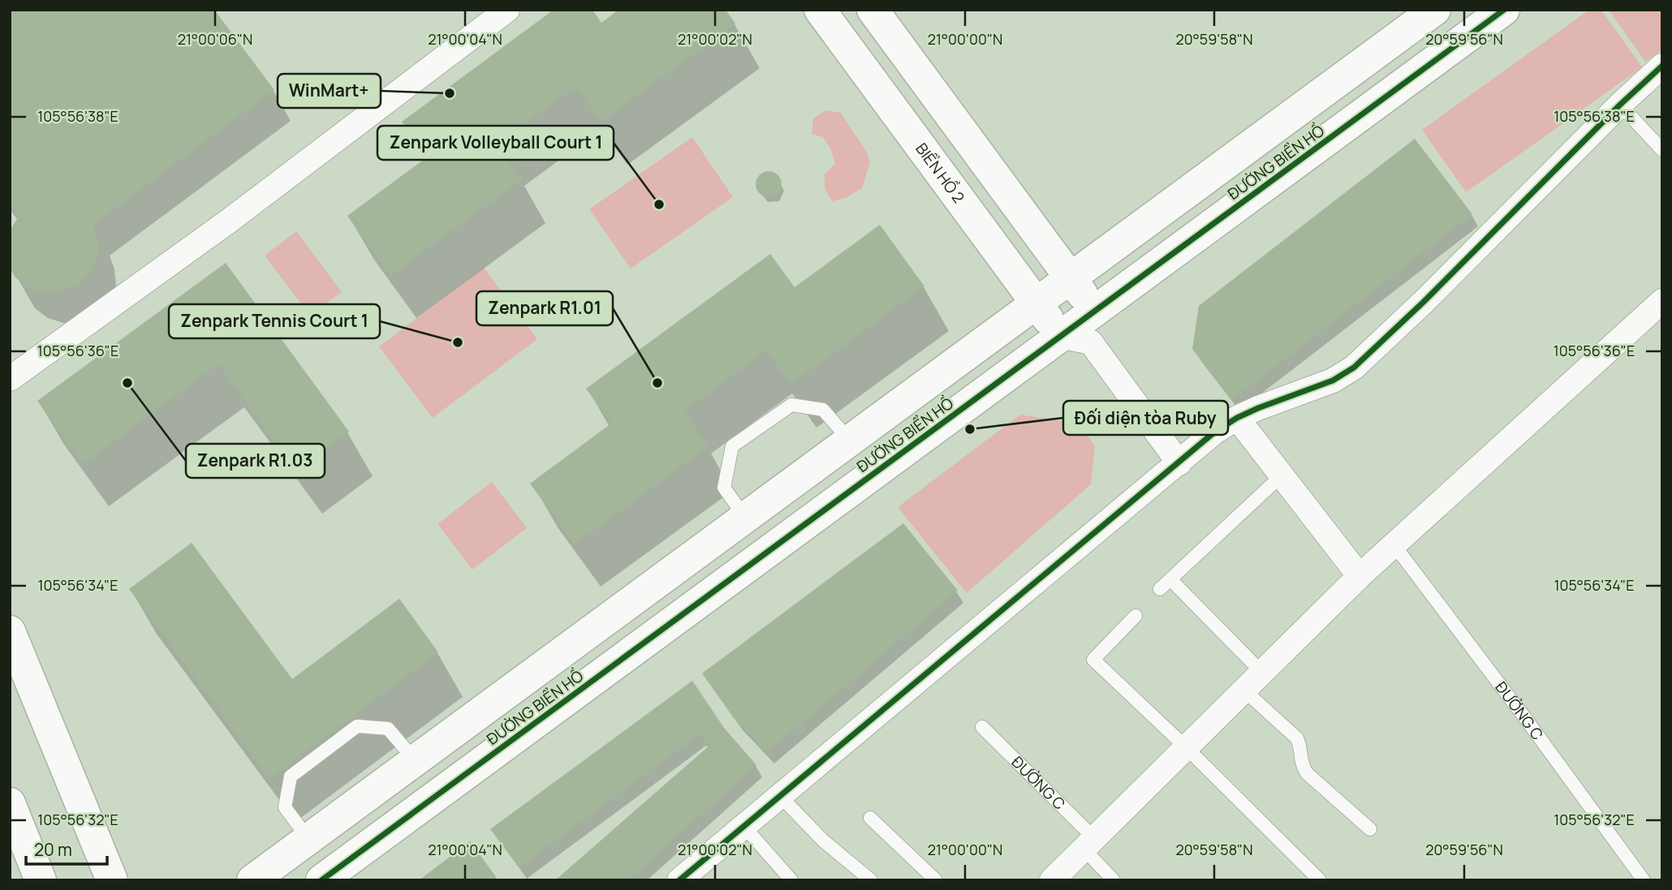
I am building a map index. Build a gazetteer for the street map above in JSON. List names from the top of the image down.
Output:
{
  "streets": {
    "street": ["ĐƯỜNG BIỂN HỒ", "BIỂN HỒ 2"],
    "lane": ["ĐƯỜNG C"]
  },
  "crossings": [
    ["ĐƯỜNG BIỂN HỒ", "BIỂN HỒ 2"]
  ],
  "places": [
    "WinMart+",
    "Zenpark Volleyball Court 1",
    "Zenpark Tennis Court 1",
    "Zenpark R1.03",
    "Zenpark R1.01",
    "Đối diện tòa Ruby"
  ],
  "scale_bar": "20 m",
  "coordinates": [
    "21°00'06\"N",
    "21°00'04\"N",
    "21°00'02\"N",
    "21°00'00\"N",
    "20°59'58\"N",
    "20°59'56\"N",
    "105°56'38\"E",
    "105°56'36\"E",
    "105°56'34\"E",
    "105°56'32\"E"
  ]
}
